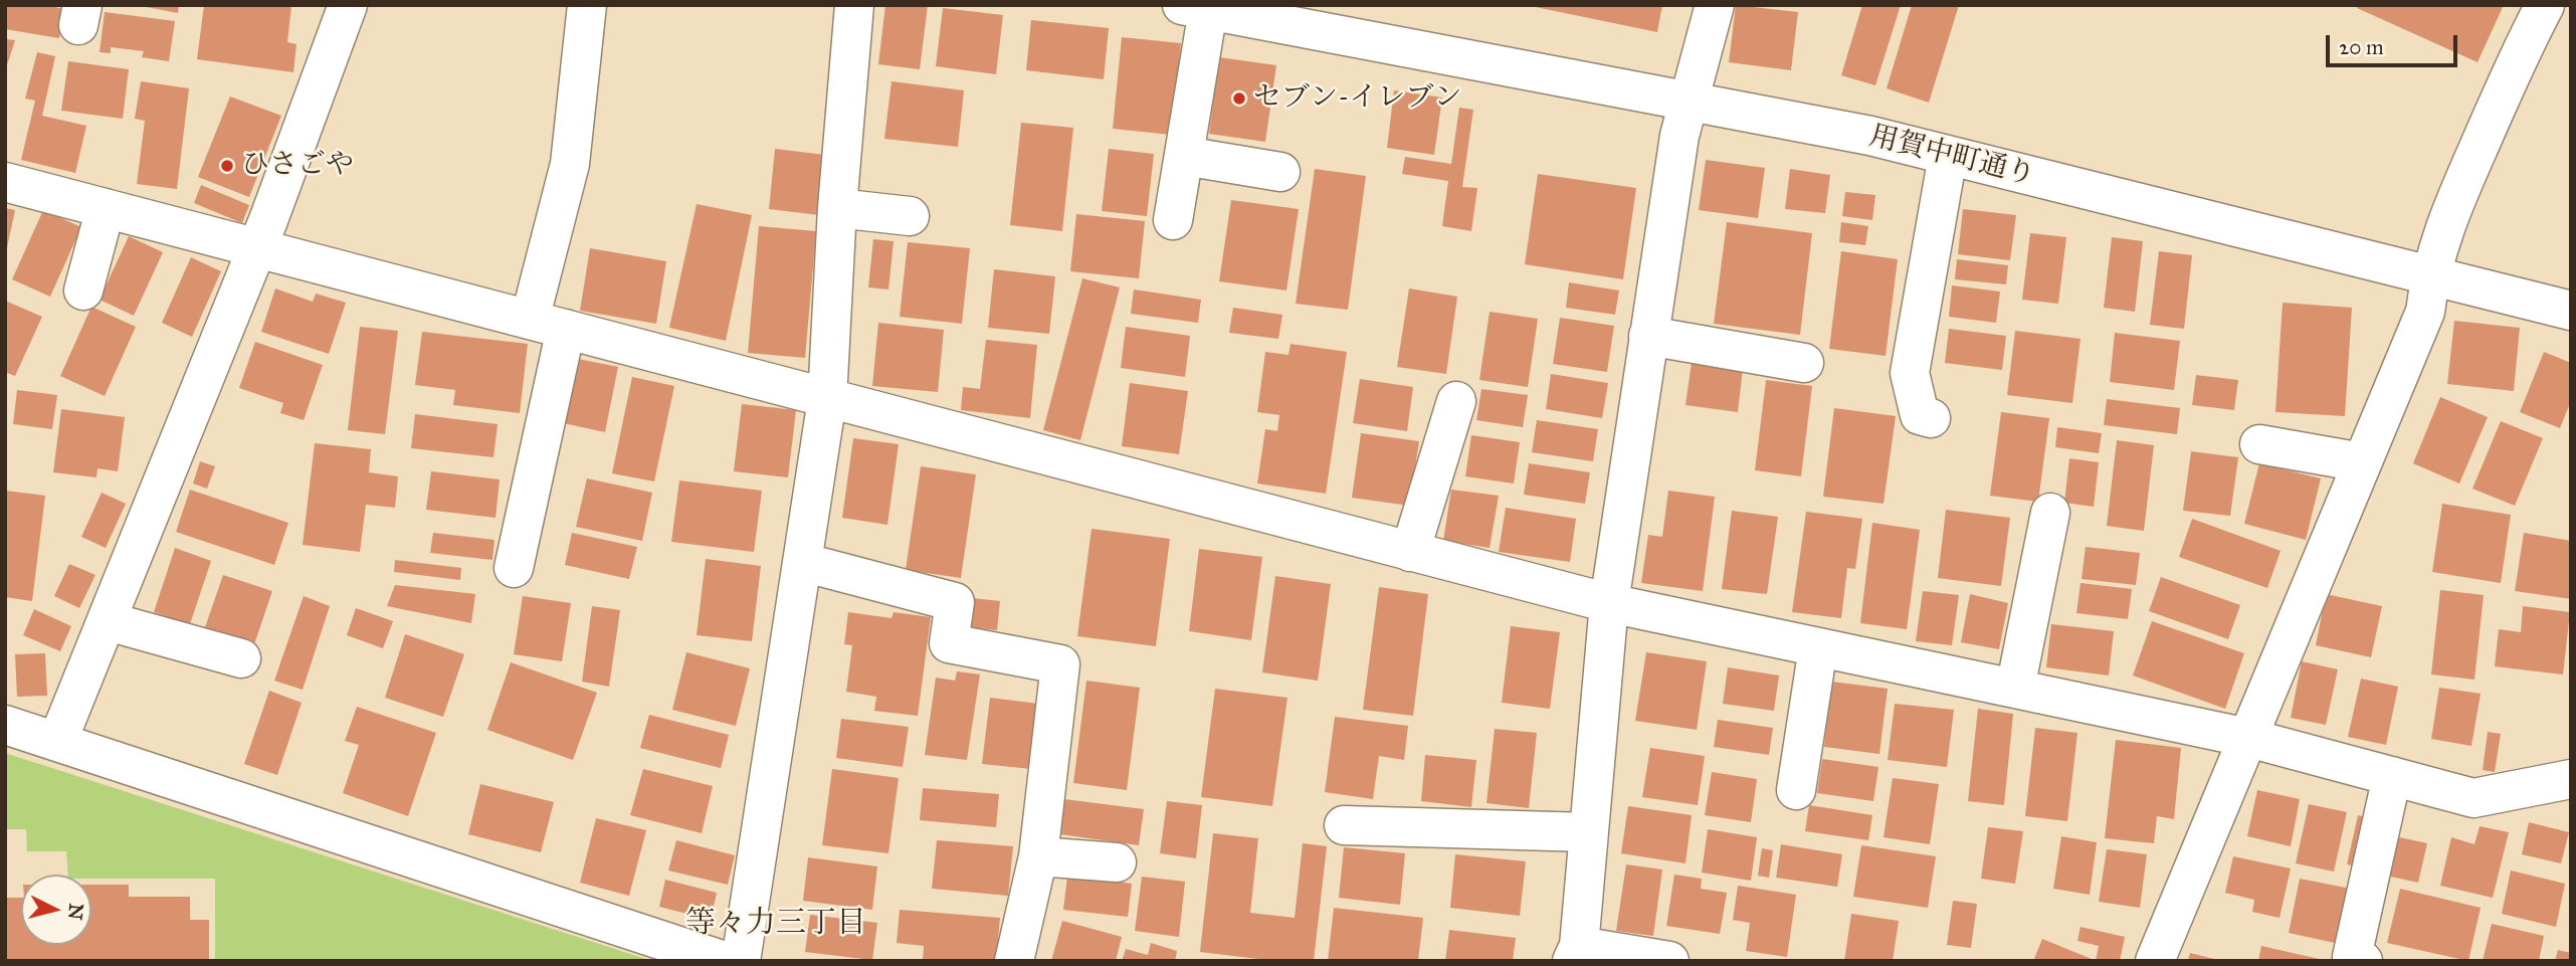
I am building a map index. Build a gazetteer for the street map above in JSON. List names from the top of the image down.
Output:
{
  "streets": {
    "street": ["用賀中町通り"]
  },
  "districts": ["等々力三丁目"],
  "places": ["セブン-イレブン", "ひさごや"],
  "scale_bar": "20 m",
  "north": "right"
}
